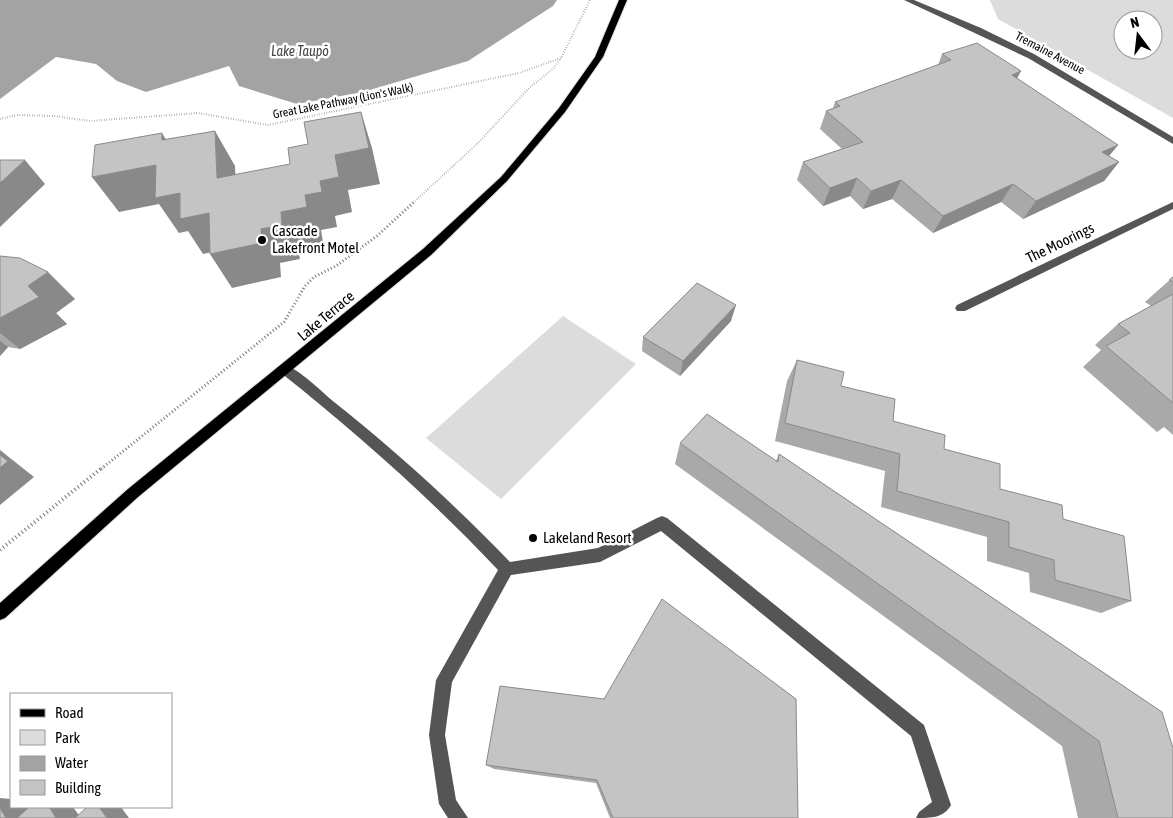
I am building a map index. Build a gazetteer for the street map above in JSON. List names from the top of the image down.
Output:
{
  "streets": {
    "main road": ["Lake Terrace"],
    "street": ["Tremaine Avenue", "The Moorings"],
    "path": ["Great Lake Pathway (Lion's Walk)"]
  },
  "water": ["Lake Taupō"],
  "places": ["Cascade Lakefront Motel", "Lakeland Resort"],
  "legend": [
    "Road",
    "Park",
    "Water",
    "Building"
  ],
  "north": "top"
}
